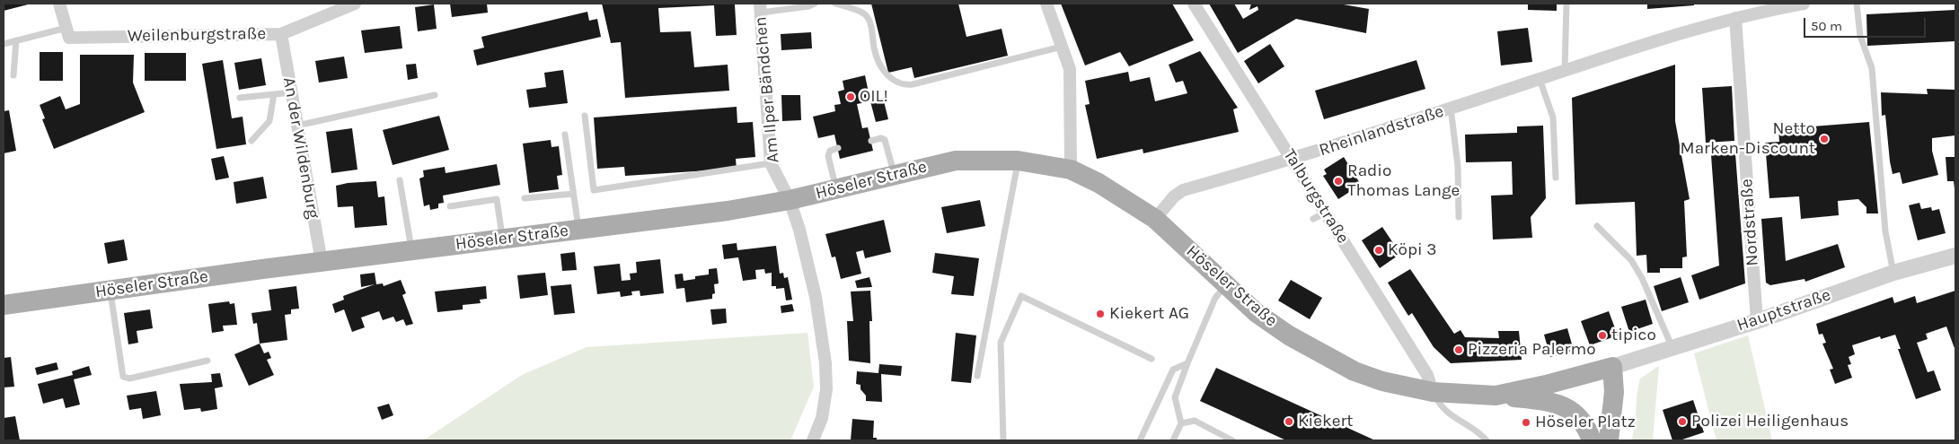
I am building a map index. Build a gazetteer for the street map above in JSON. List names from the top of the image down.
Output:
{
  "streets": {
    "main road": ["Höseler Straße"],
    "street": [
      "Weilenburgstraße",
      "Am Ilper Bändchen",
      "Rheinlandstraße",
      "An der Wildenburg",
      "Talburgstraße",
      "Nordstraße",
      "Hauptstraße"
    ]
  },
  "crossings": [
    ["Weilenburgstraße", "An der Wildenburg"],
    ["Am Ilper Bändchen", "Höseler Straße"],
    ["Rheinlandstraße", "Höseler Straße"],
    ["Rheinlandstraße", "Talburgstraße"],
    ["Rheinlandstraße", "Nordstraße"],
    ["An der Wildenburg", "Höseler Straße"],
    ["Höseler Straße", "Talburgstraße"],
    ["Höseler Straße", "Hauptstraße"],
    ["Nordstraße", "Hauptstraße"]
  ],
  "places": [
    "OIL!",
    "Netto Marken-Discount",
    "Radio Thomas Lange",
    "Köpi 3",
    "Kiekert AG",
    "tipico",
    "Pizzeria Palermo",
    "Kiekert",
    "Polizei Heiligenhaus",
    "Höseler Platz"
  ],
  "scale_bar": "50 m"
}
